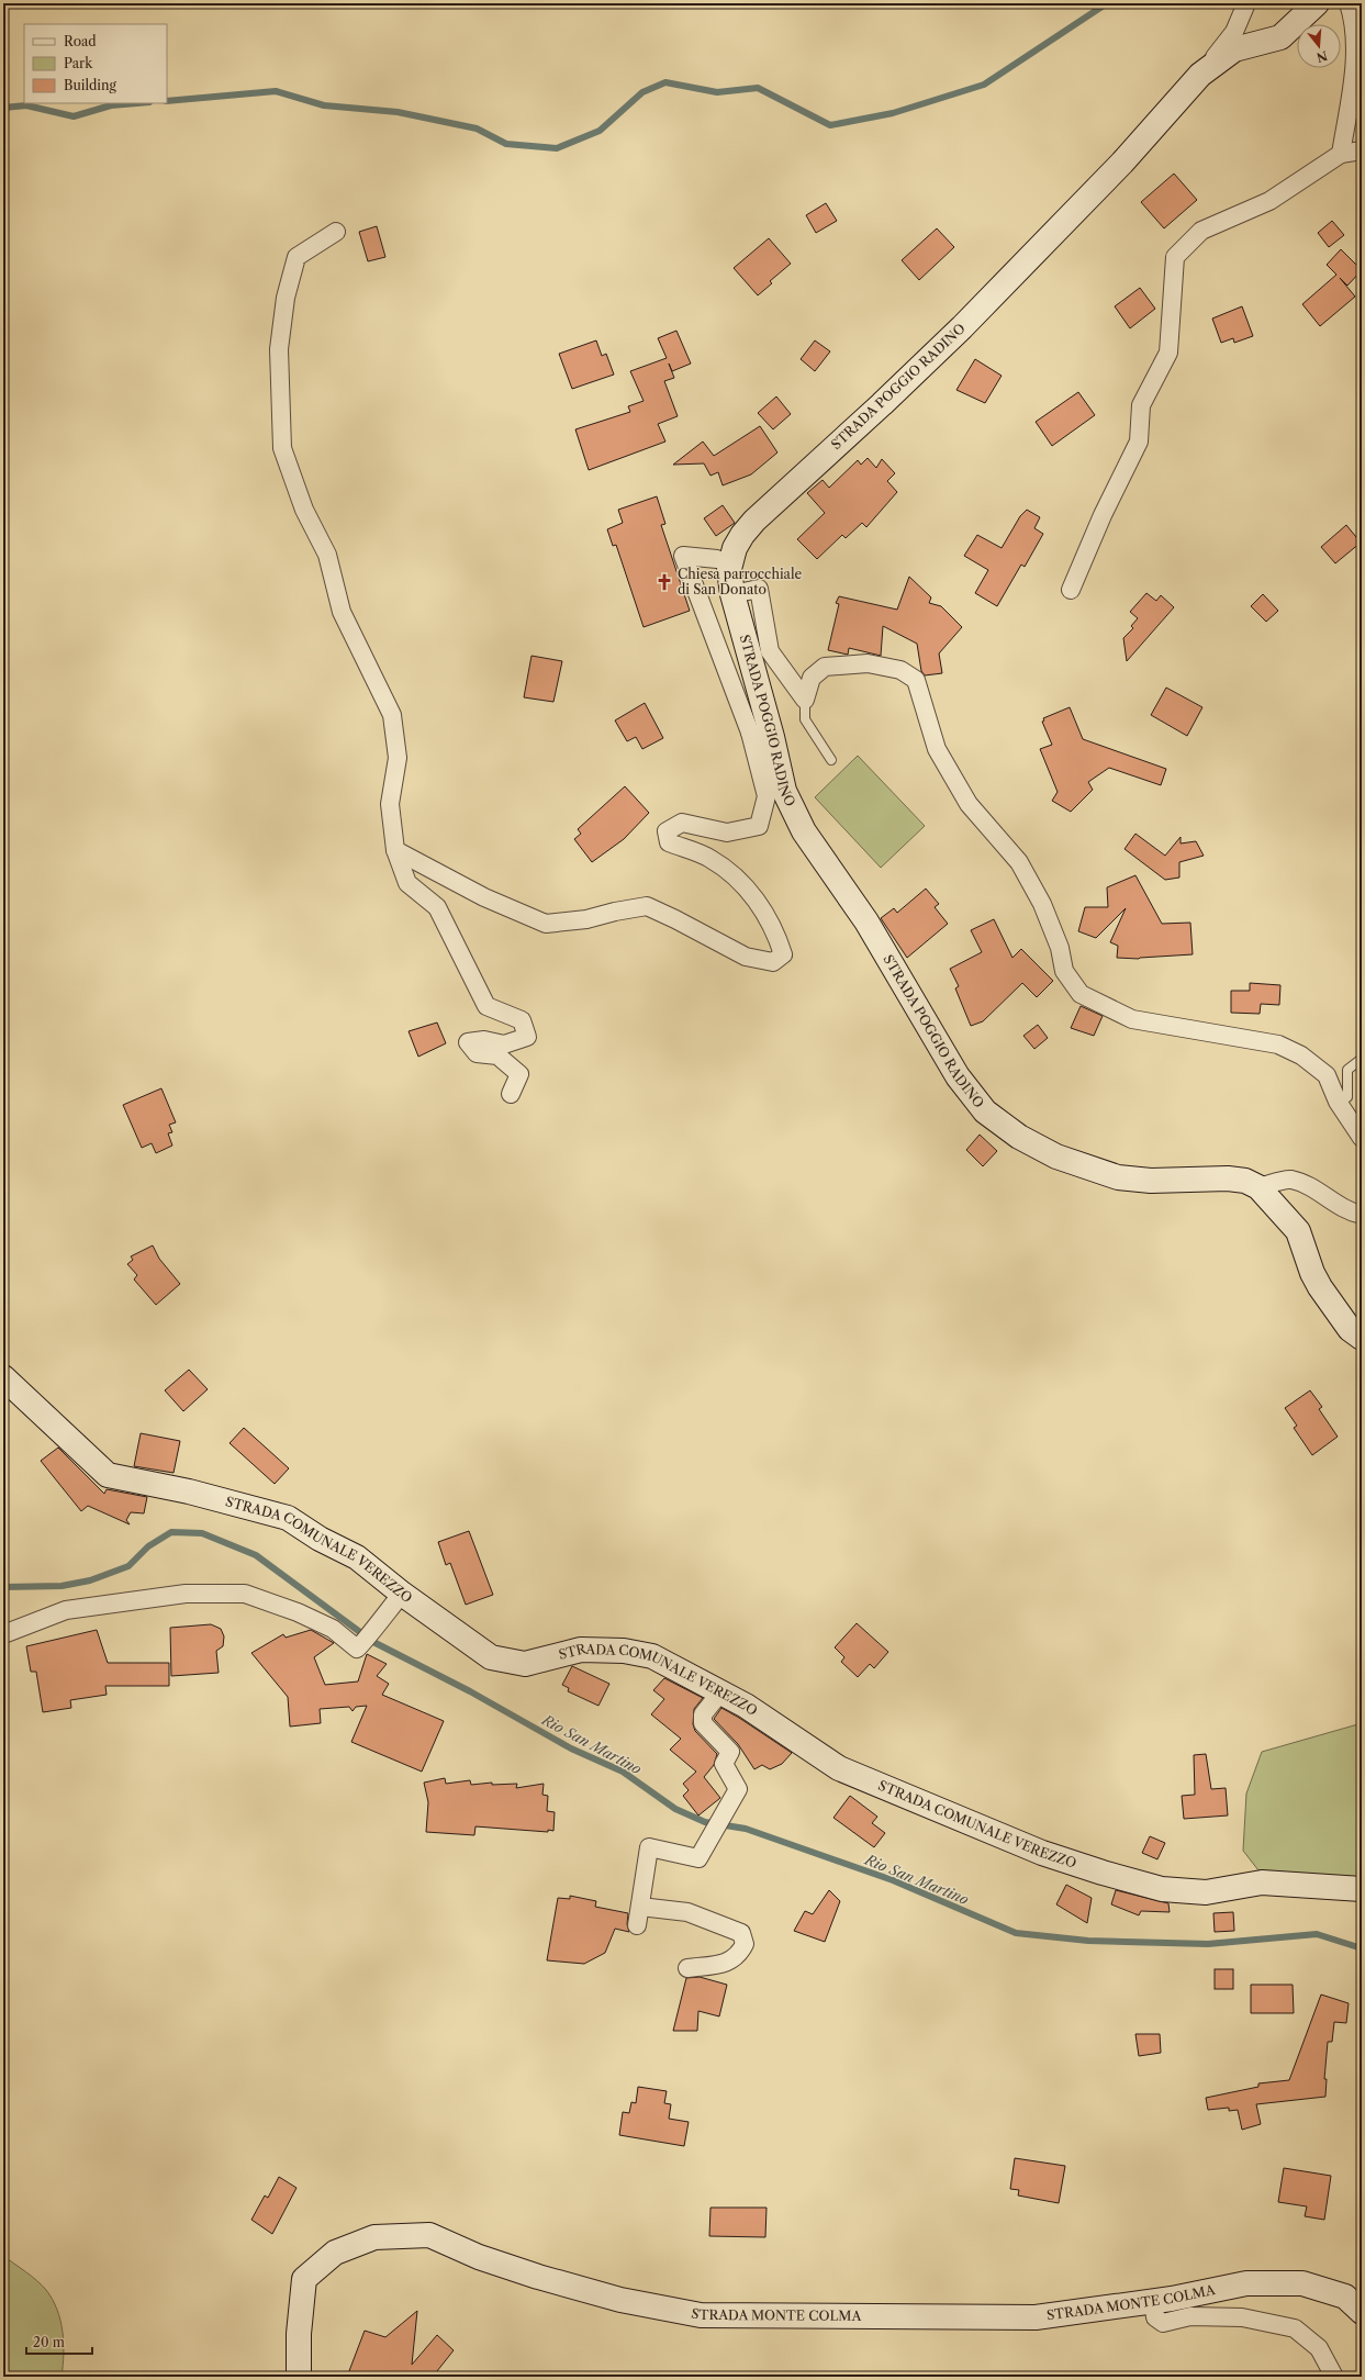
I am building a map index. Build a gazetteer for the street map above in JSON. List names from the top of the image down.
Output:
{
  "streets": {
    "street": ["STRADA POGGIO RADINO", "STRADA COMUNALE VEREZZO", "STRADA MONTE COLMA"]
  },
  "water": ["Rio San Martino"],
  "places": {
    "church": ["Chiesa parrocchiale di San Donato"]
  },
  "legend": ["Road", "Park", "Building"],
  "scale_bar": "20 m",
  "north": "bottom"
}
